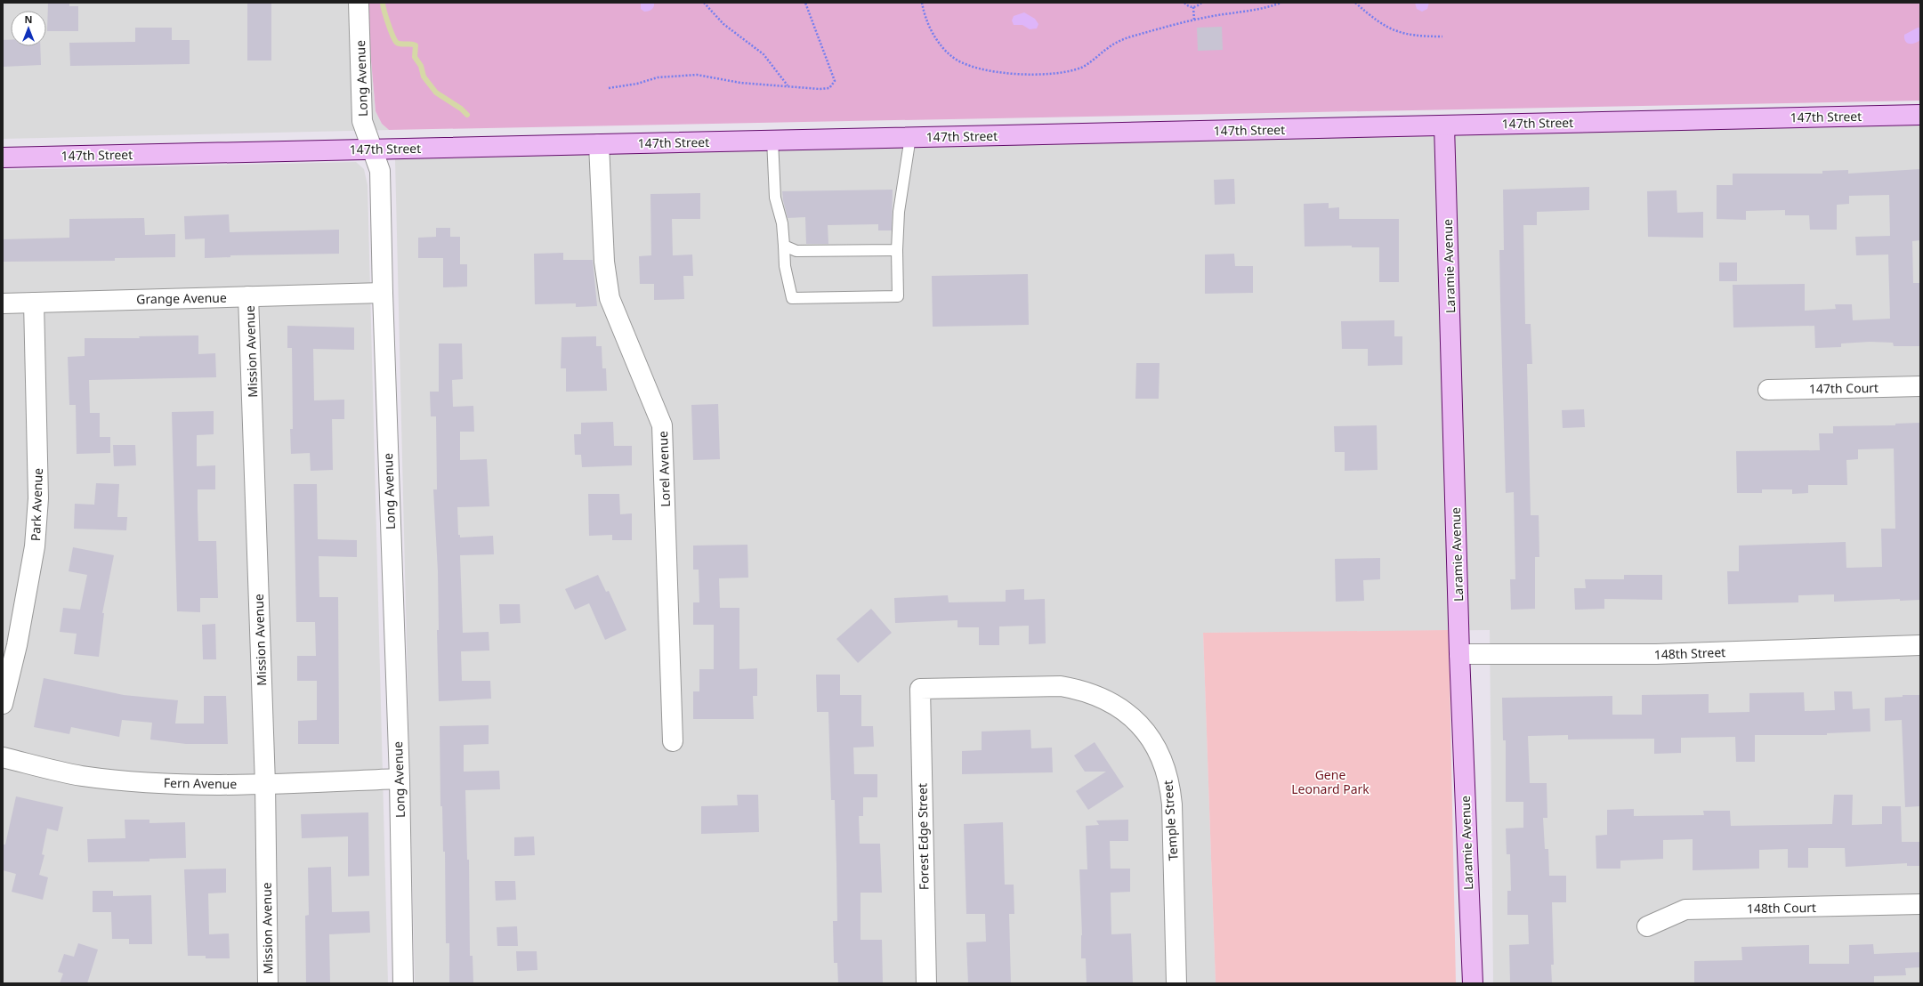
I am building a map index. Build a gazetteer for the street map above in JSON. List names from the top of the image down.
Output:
{
  "streets": {
    "main road": ["147th Street", "Laramie Avenue"],
    "street": [
      "Long Avenue",
      "Grange Avenue",
      "Mission Avenue",
      "147th Court",
      "Lorel Avenue",
      "Park Avenue",
      "148th Street",
      "Fern Avenue",
      "Temple Street",
      "Forest Edge Street",
      "148th Court"
    ]
  },
  "crossings": [
    ["Long Avenue", "147th Street"],
    ["Long Avenue", "Grange Avenue"],
    ["Long Avenue", "Fern Avenue"],
    ["147th Street", "Laramie Avenue"],
    ["147th Street", "Lorel Avenue"],
    ["Laramie Avenue", "148th Street"],
    ["Grange Avenue", "Mission Avenue"],
    ["Grange Avenue", "Park Avenue"],
    ["Mission Avenue", "Fern Avenue"],
    ["Temple Street", "Forest Edge Street"]
  ],
  "parks": ["Gene Leonard Park"],
  "north": "top"
}
